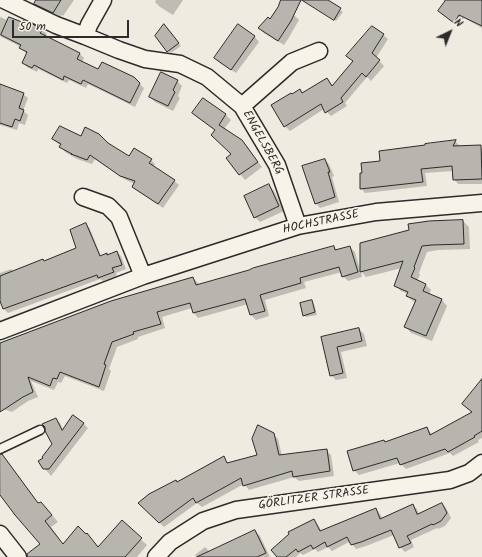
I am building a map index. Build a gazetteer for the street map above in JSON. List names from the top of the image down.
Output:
{
  "streets": {
    "street": ["ENGELSBERG", "HOCHSTRASSE", "GÖRLITZER STRASSE"]
  },
  "crossings": [
    ["ENGELSBERG", "HOCHSTRASSE"]
  ],
  "scale_bar": "50 m",
  "north": "top right"
}
